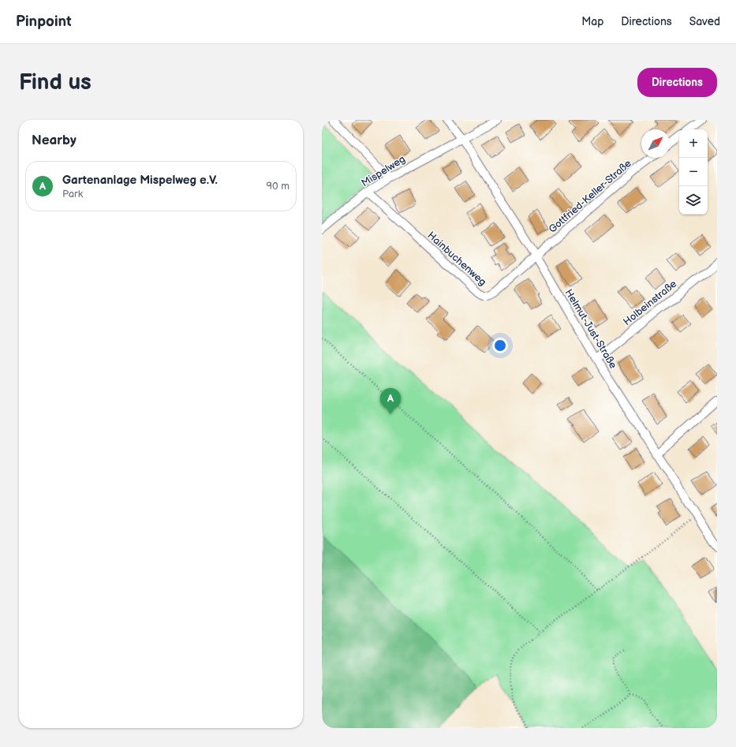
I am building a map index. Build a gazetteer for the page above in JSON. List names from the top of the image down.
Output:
{
  "streets": {
    "street": [
      "Mispelweg",
      "Gottfried-Keller-Straße",
      "Hainbuchenweg",
      "Holbeinstraße",
      "Helmut-Just-Straße"
    ]
  },
  "crossings": [
    ["Mispelweg", "Hainbuchenweg"],
    ["Mispelweg", "Helmut-Just-Straße"],
    ["Gottfried-Keller-Straße", "Hainbuchenweg"],
    ["Gottfried-Keller-Straße", "Helmut-Just-Straße"],
    ["Hainbuchenweg", "Helmut-Just-Straße"],
    ["Holbeinstraße", "Helmut-Just-Straße"]
  ],
  "north": "top right",
  "page": {
    "header": "Pinpoint",
    "nav": ["Map", "Directions", "Saved"],
    "buttons": "Directions",
    "title": "Find us",
    "heading": "Nearby",
    "map_buttons": ["+", "−"],
    "list": [
      {
        "mark": "A",
        "name": "Gartenanlage Mispelweg e.V.",
        "note": "Park",
        "value": "90 m"
      }
    ],
    "pins": "A"
  }
}
